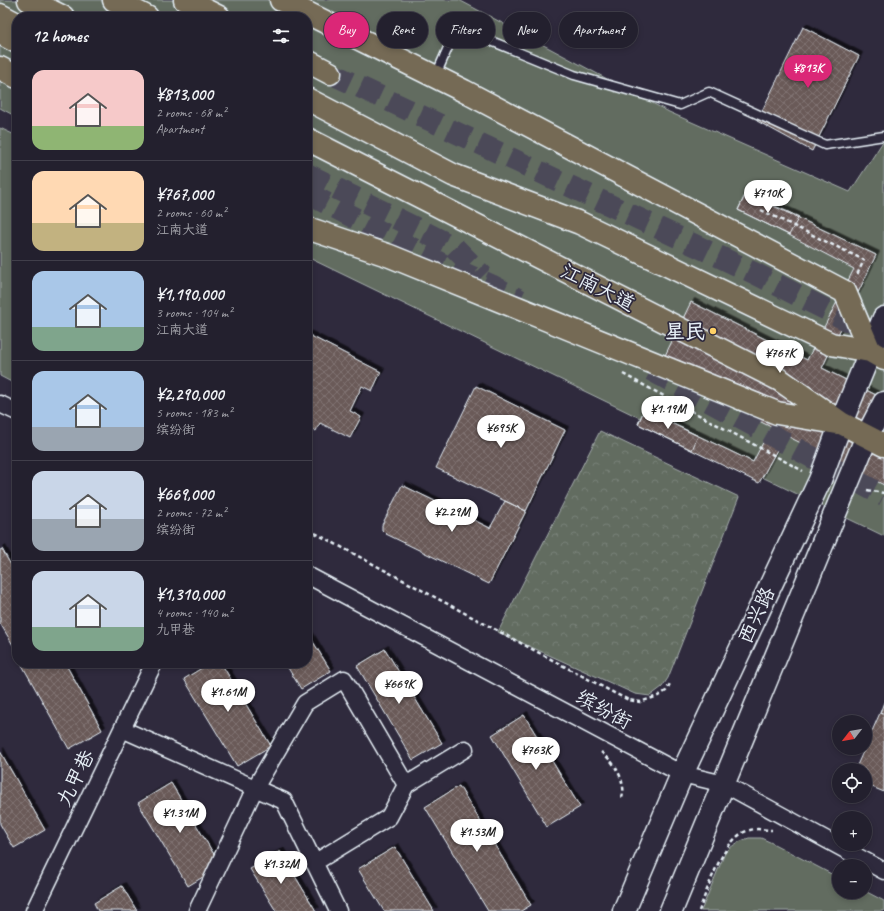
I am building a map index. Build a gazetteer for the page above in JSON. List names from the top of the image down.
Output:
{
  "streets": {
    "main road": ["江南大道", "西兴路"],
    "street": ["缤纷街", "九甲巷"]
  },
  "crossings": [
    ["江南大道", "西兴路"],
    ["西兴路", "缤纷街"]
  ],
  "places": ["星民"],
  "north": "bottom left",
  "page": {
    "chip": [
      "Buy",
      "Rent",
      "Filters",
      "New",
      "Apartment"
    ],
    "heading": "12 homes",
    "price": [
      "¥813K",
      "¥710K",
      "¥767K",
      "¥1.19M",
      "¥695K",
      "¥2.29M",
      "¥669K",
      "¥1.61M",
      "¥763K",
      "¥1.31M",
      "¥1.53M",
      "¥1.32M"
    ],
    "list": [
      {
        "name": "¥813,000",
        "note": "2 rooms · 68 m² · Apartment"
      },
      {
        "name": "¥767,000",
        "note": "2 rooms · 60 m² · 江南大道"
      },
      {
        "name": "¥1,190,000",
        "note": "3 rooms · 104 m² · 江南大道"
      },
      {
        "name": "¥2,290,000",
        "note": "5 rooms · 183 m² · 缤纷街"
      },
      {
        "name": "¥669,000",
        "note": "2 rooms · 72 m² · 缤纷街"
      },
      {
        "name": "¥1,310,000",
        "note": "4 rooms · 140 m² · 九甲巷"
      }
    ],
    "map_buttons": ["+", "−"]
  }
}
